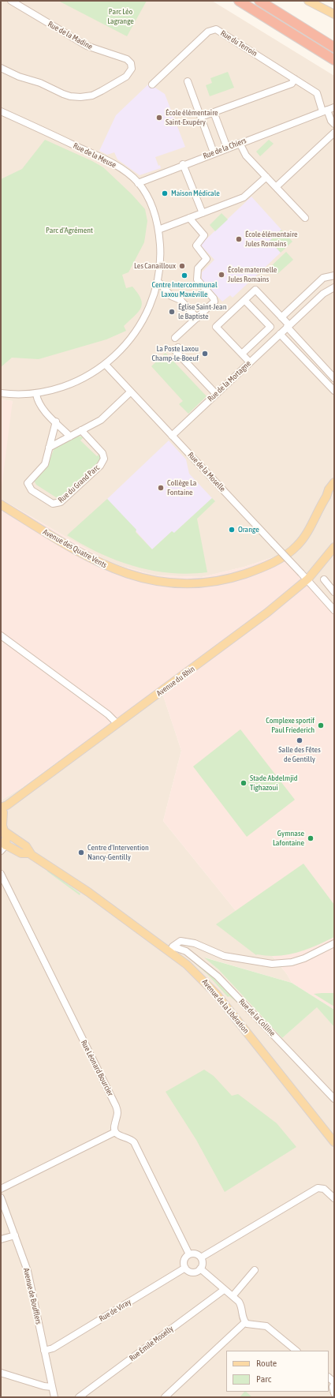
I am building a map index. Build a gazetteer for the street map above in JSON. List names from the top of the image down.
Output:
{
  "streets": {
    "main road": ["Avenue des Quatre Vents", "Avenue du Rhin", "Avenue de la Libération"],
    "street": [
      "Rue de la Madine",
      "Rue du Terroin",
      "Rue de la Chiers",
      "Rue de la Meuse",
      "Rue de la Mortagne",
      "Rue de la Moselle",
      "Rue du Grand Parc",
      "Rue de la Colline",
      "Rue Léonard Bourcier",
      "Avenue de Boufflers",
      "Rue de Viray",
      "Rue Émile Moselly"
    ]
  },
  "crossings": [
    ["Rue du Terroin", "Rue de la Chiers"],
    ["Rue de la Chiers", "Rue de la Meuse"],
    ["Rue de la Meuse", "Rue de la Moselle"],
    ["Rue de la Mortagne", "Rue de la Moselle"],
    ["Rue de la Moselle", "Avenue du Rhin"],
    ["Avenue de Boufflers", "Rue de Viray"]
  ],
  "parks": ["Parc Léo Lagrange", "Parc d'Agrément"],
  "places": [
    "École élémentaire Saint-Exupéry",
    "Maison Médicale",
    "École élémentaire Jules Romains",
    "Les Canailloux",
    "École maternelle Jules Romains",
    "Centre Intercommunal Laxou Maxéville",
    "Église Saint-Jean le Baptiste",
    "La Poste Laxou Champ-le-Boeuf",
    "Collège La Fontaine",
    "Orange",
    "Complexe sportif Paul Friederich",
    "Salle des Fêtes de Gentilly",
    "Stade Abdelmjid Tighazoui",
    "Gymnase Lafontaine",
    "Centre d'Intervention Nancy-Gentilly"
  ],
  "legend": ["Route", "Parc"]
}
